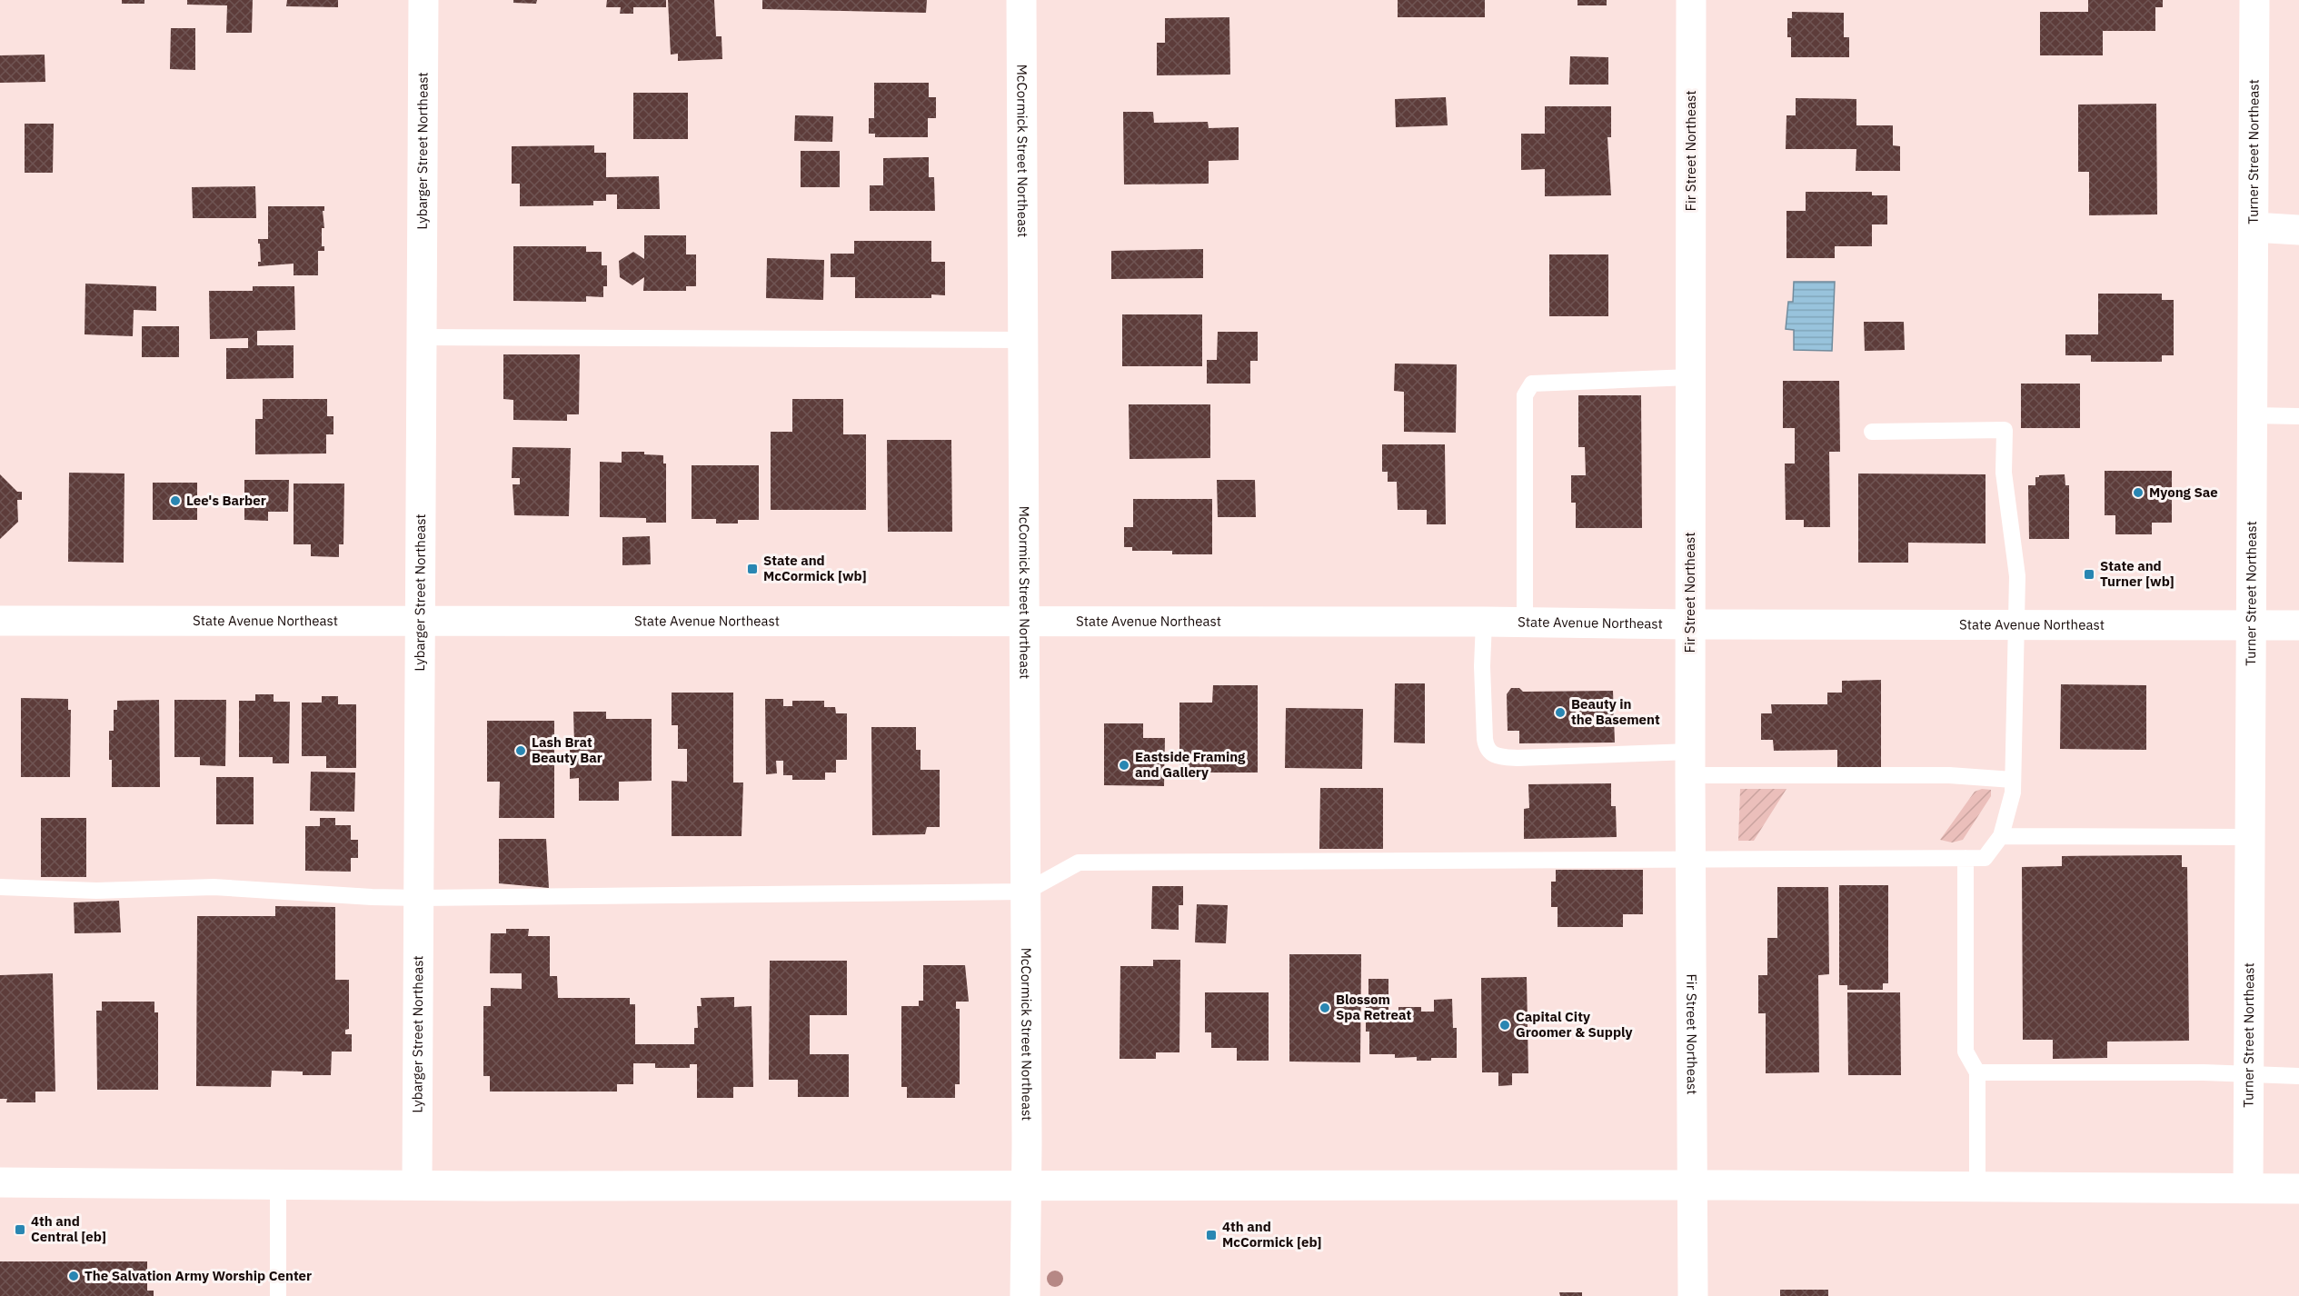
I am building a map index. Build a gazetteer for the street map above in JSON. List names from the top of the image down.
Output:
{
  "streets": {
    "street": [
      "Lybarger Street Northeast",
      "McCormick Street Northeast",
      "Fir Street Northeast",
      "Turner Street Northeast",
      "State Avenue Northeast"
    ]
  },
  "crossings": [
    ["Lybarger Street Northeast", "State Avenue Northeast"],
    ["McCormick Street Northeast", "State Avenue Northeast"],
    ["Fir Street Northeast", "State Avenue Northeast"],
    ["Turner Street Northeast", "State Avenue Northeast"]
  ],
  "places": {
    "other": [
      "Myong Sae",
      "Lee's Barber",
      "Beauty in the Basement",
      "Lash Brat Beauty Bar",
      "Eastside Framing and Gallery",
      "Blossom Spa Retreat",
      "Capital City Groomer & Supply",
      "The Salvation Army Worship Center"
    ],
    "transit": [
      "State and McCormick [wb]",
      "State and Turner [wb]",
      "4th and Central [eb]",
      "4th and McCormick [eb]"
    ]
  }
}
